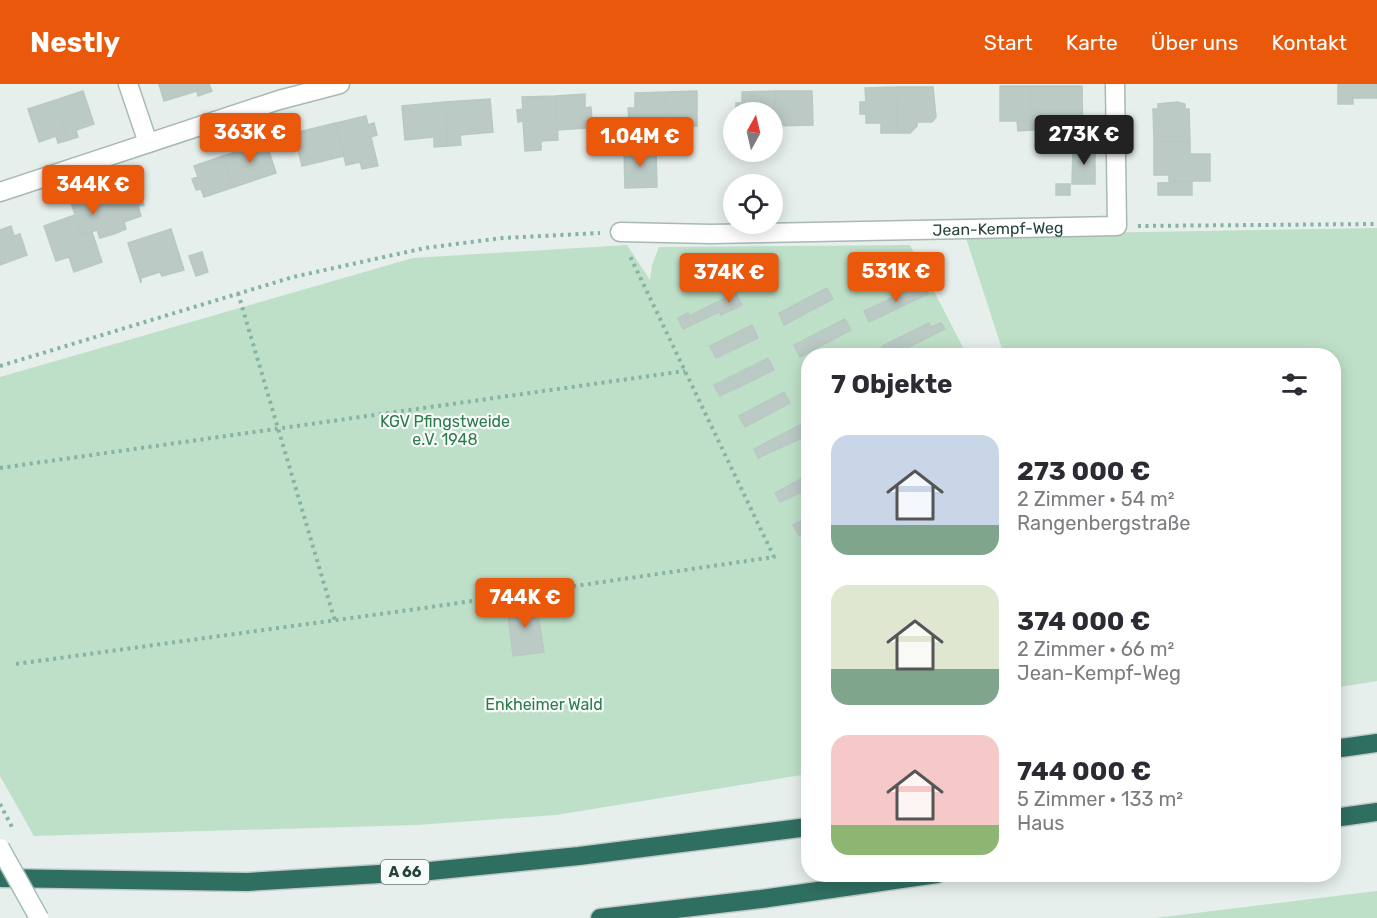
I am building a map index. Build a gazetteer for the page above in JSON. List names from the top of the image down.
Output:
{
  "streets": {
    "highway": ["A 66"],
    "street": ["Jean-Kempf-Weg"]
  },
  "parks": ["KGV Pfingstweide e.V. 1948", "Enkheimer Wald"],
  "north": "top",
  "page": {
    "header": "Nestly",
    "nav": [
      "Start",
      "Karte",
      "Über uns",
      "Kontakt"
    ],
    "price": [
      "363K €",
      "273K €",
      "1.04M €",
      "344K €",
      "531K €",
      "374K €",
      "744K €"
    ],
    "heading": "7 Objekte",
    "list": [
      {
        "name": "273 000 €",
        "note": "2 Zimmer · 54 m² · Rangenbergstraße"
      },
      {
        "name": "374 000 €",
        "note": "2 Zimmer · 66 m² · Jean-Kempf-Weg"
      },
      {
        "name": "744 000 €",
        "note": "5 Zimmer · 133 m² · Haus"
      }
    ]
  }
}
